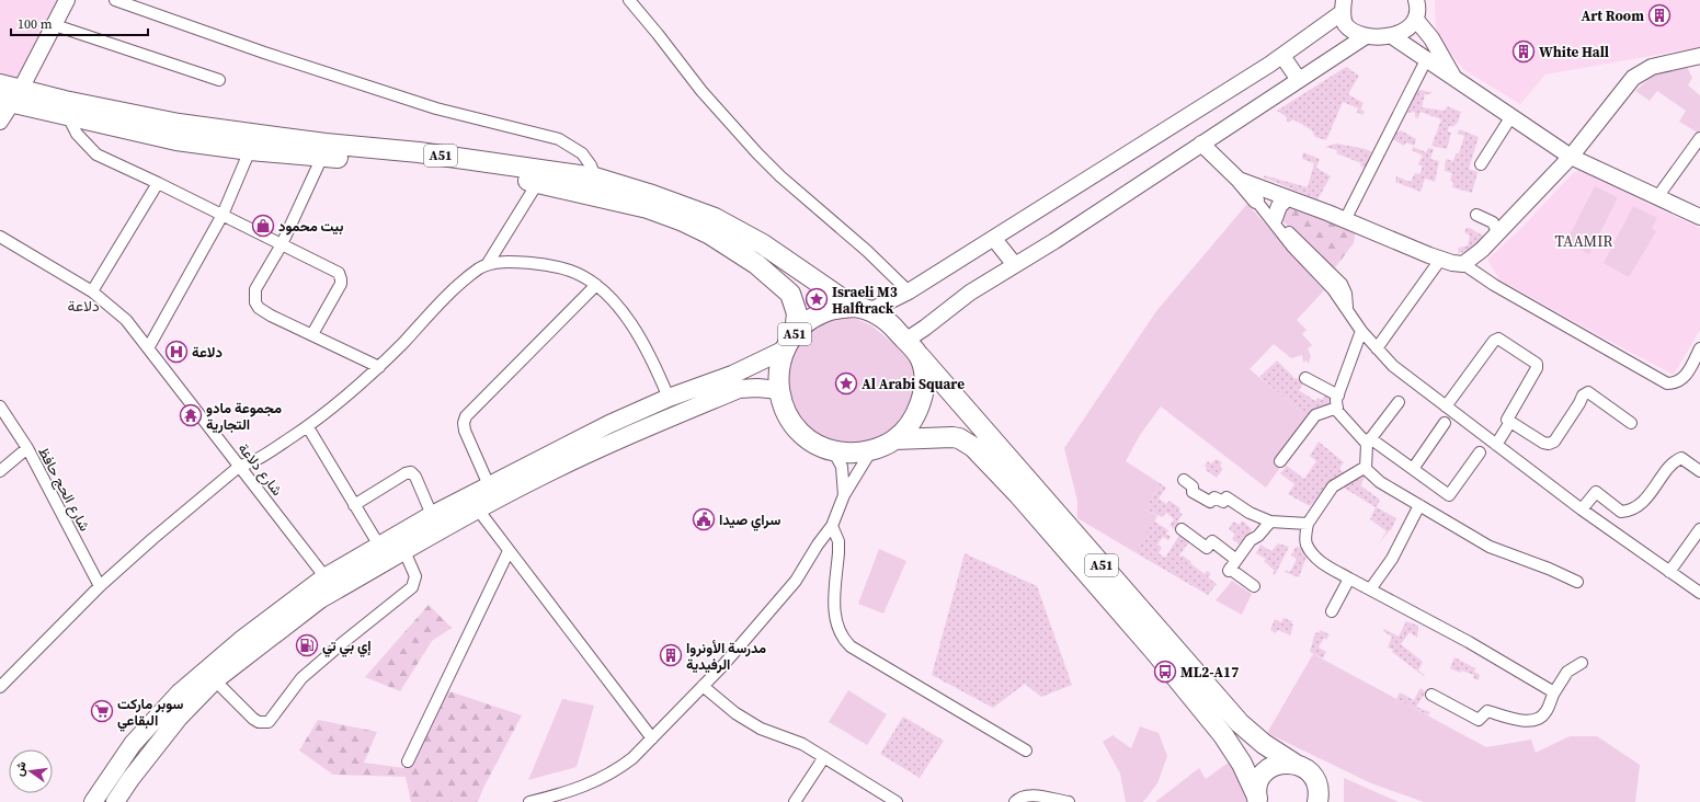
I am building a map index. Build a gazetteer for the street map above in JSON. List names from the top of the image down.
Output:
{
  "streets": {
    "highway": ["A51"],
    "street": ["شارع دلاعة", "شارع الحج حافظ"]
  },
  "districts": ["TAAMIR", "دلاعة"],
  "places": {
    "building": ["Art Room", "White Hall", "مدرسة الأونروا الرفيدية"],
    "shop": ["بيت محمود"],
    "place": ["Israeli M3 Halftrack", "Al Arabi Square"],
    "hospital": ["دلاعة"],
    "temple": ["مجموعة مادو التجارية"],
    "public building": ["سراي صيدا"],
    "fuel station": ["إي بي تي"],
    "bus stop": ["ML2-A17"],
    "supermarket": ["سوبر ماركت البقاعي"]
  },
  "scale_bar": "100 m",
  "north": "left"
}
